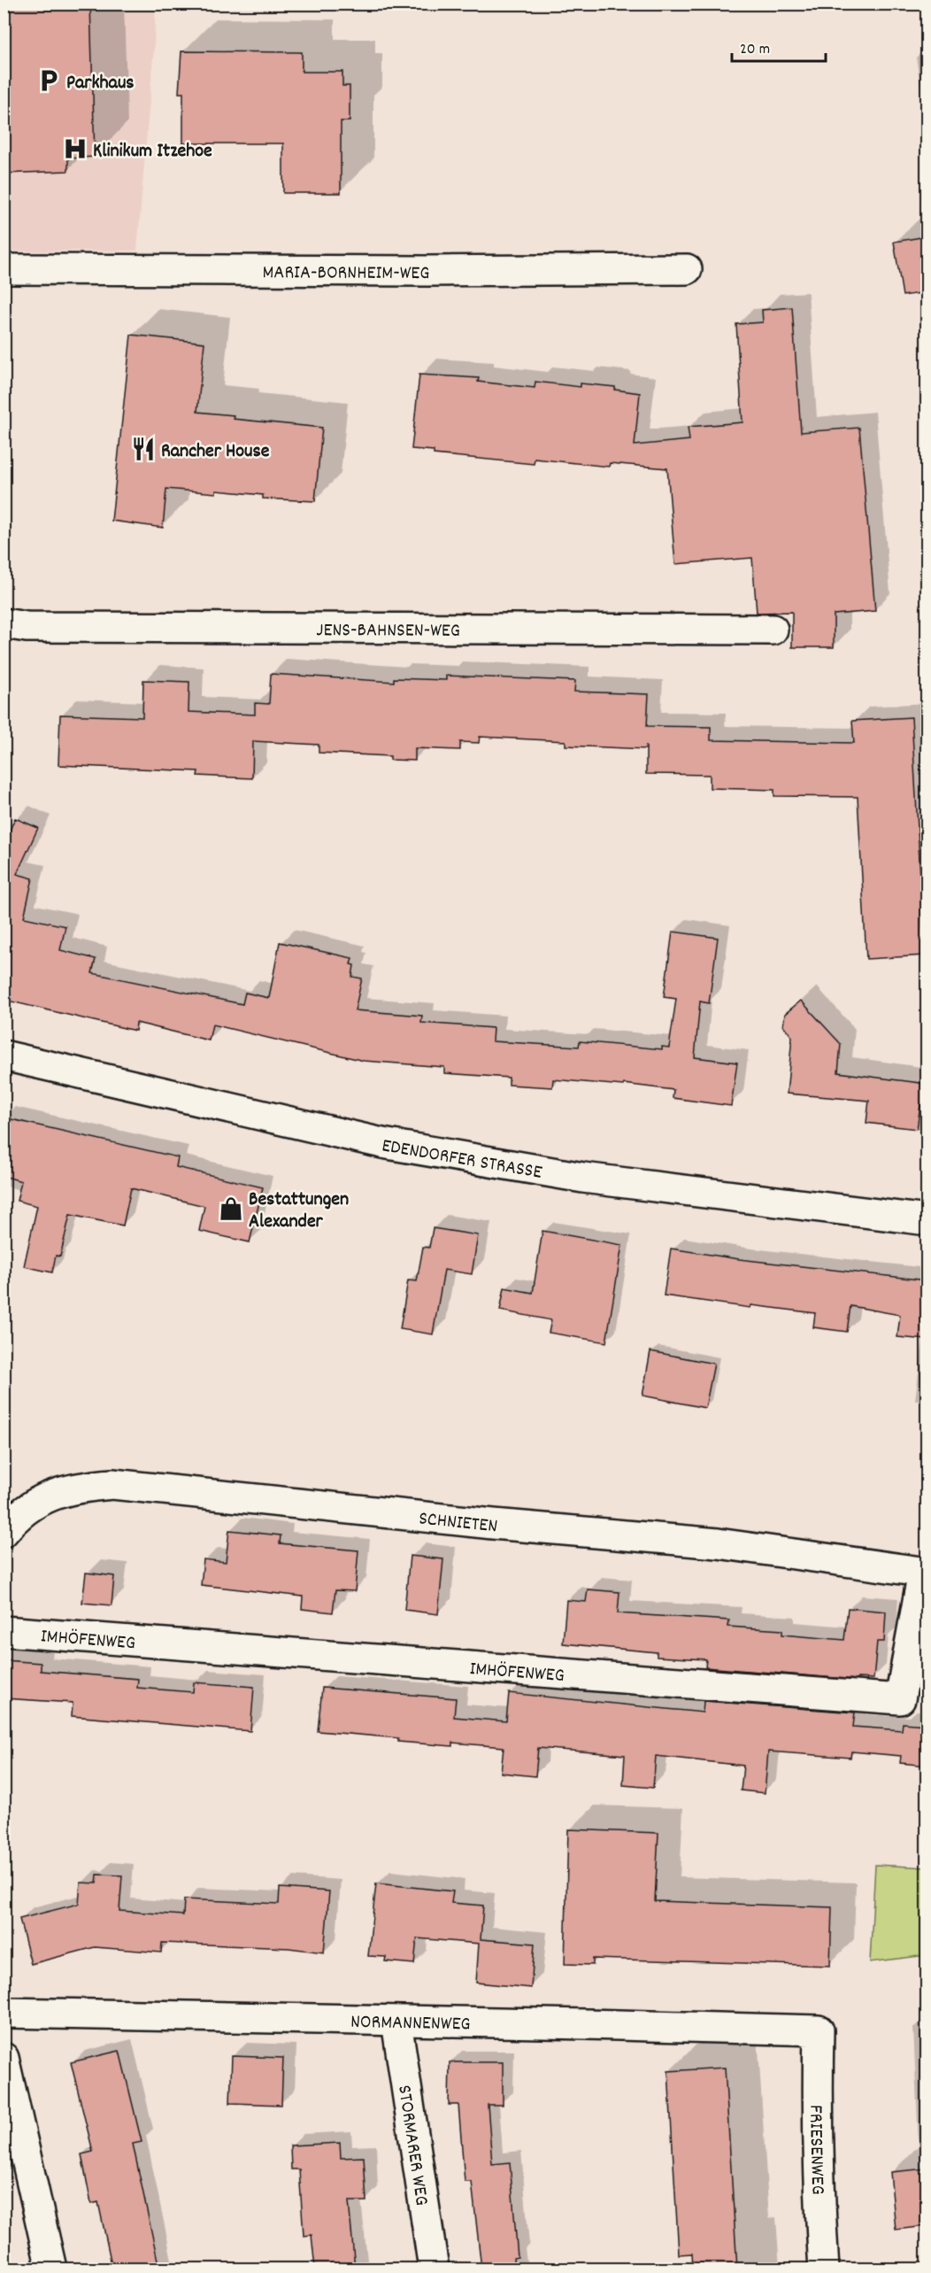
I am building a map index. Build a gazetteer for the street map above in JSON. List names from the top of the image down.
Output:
{
  "streets": {
    "street": [
      "MARIA-BORNHEIM-WEG",
      "JENS-BAHNSEN-WEG",
      "EDENDORFER STRASSE",
      "SCHNIETEN",
      "IMHÖFENWEG",
      "NORMANNENWEG",
      "STORMARER WEG",
      "FRIESENWEG"
    ]
  },
  "crossings": [
    ["SCHNIETEN", "IMHÖFENWEG"],
    ["NORMANNENWEG", "STORMARER WEG"],
    ["NORMANNENWEG", "FRIESENWEG"]
  ],
  "places": {
    "parking": ["Parkhaus"],
    "hospital": ["Klinikum Itzehoe"],
    "restaurant": ["Rancher House"],
    "shop": ["Bestattungen Alexander"]
  },
  "scale_bar": "20 m"
}
